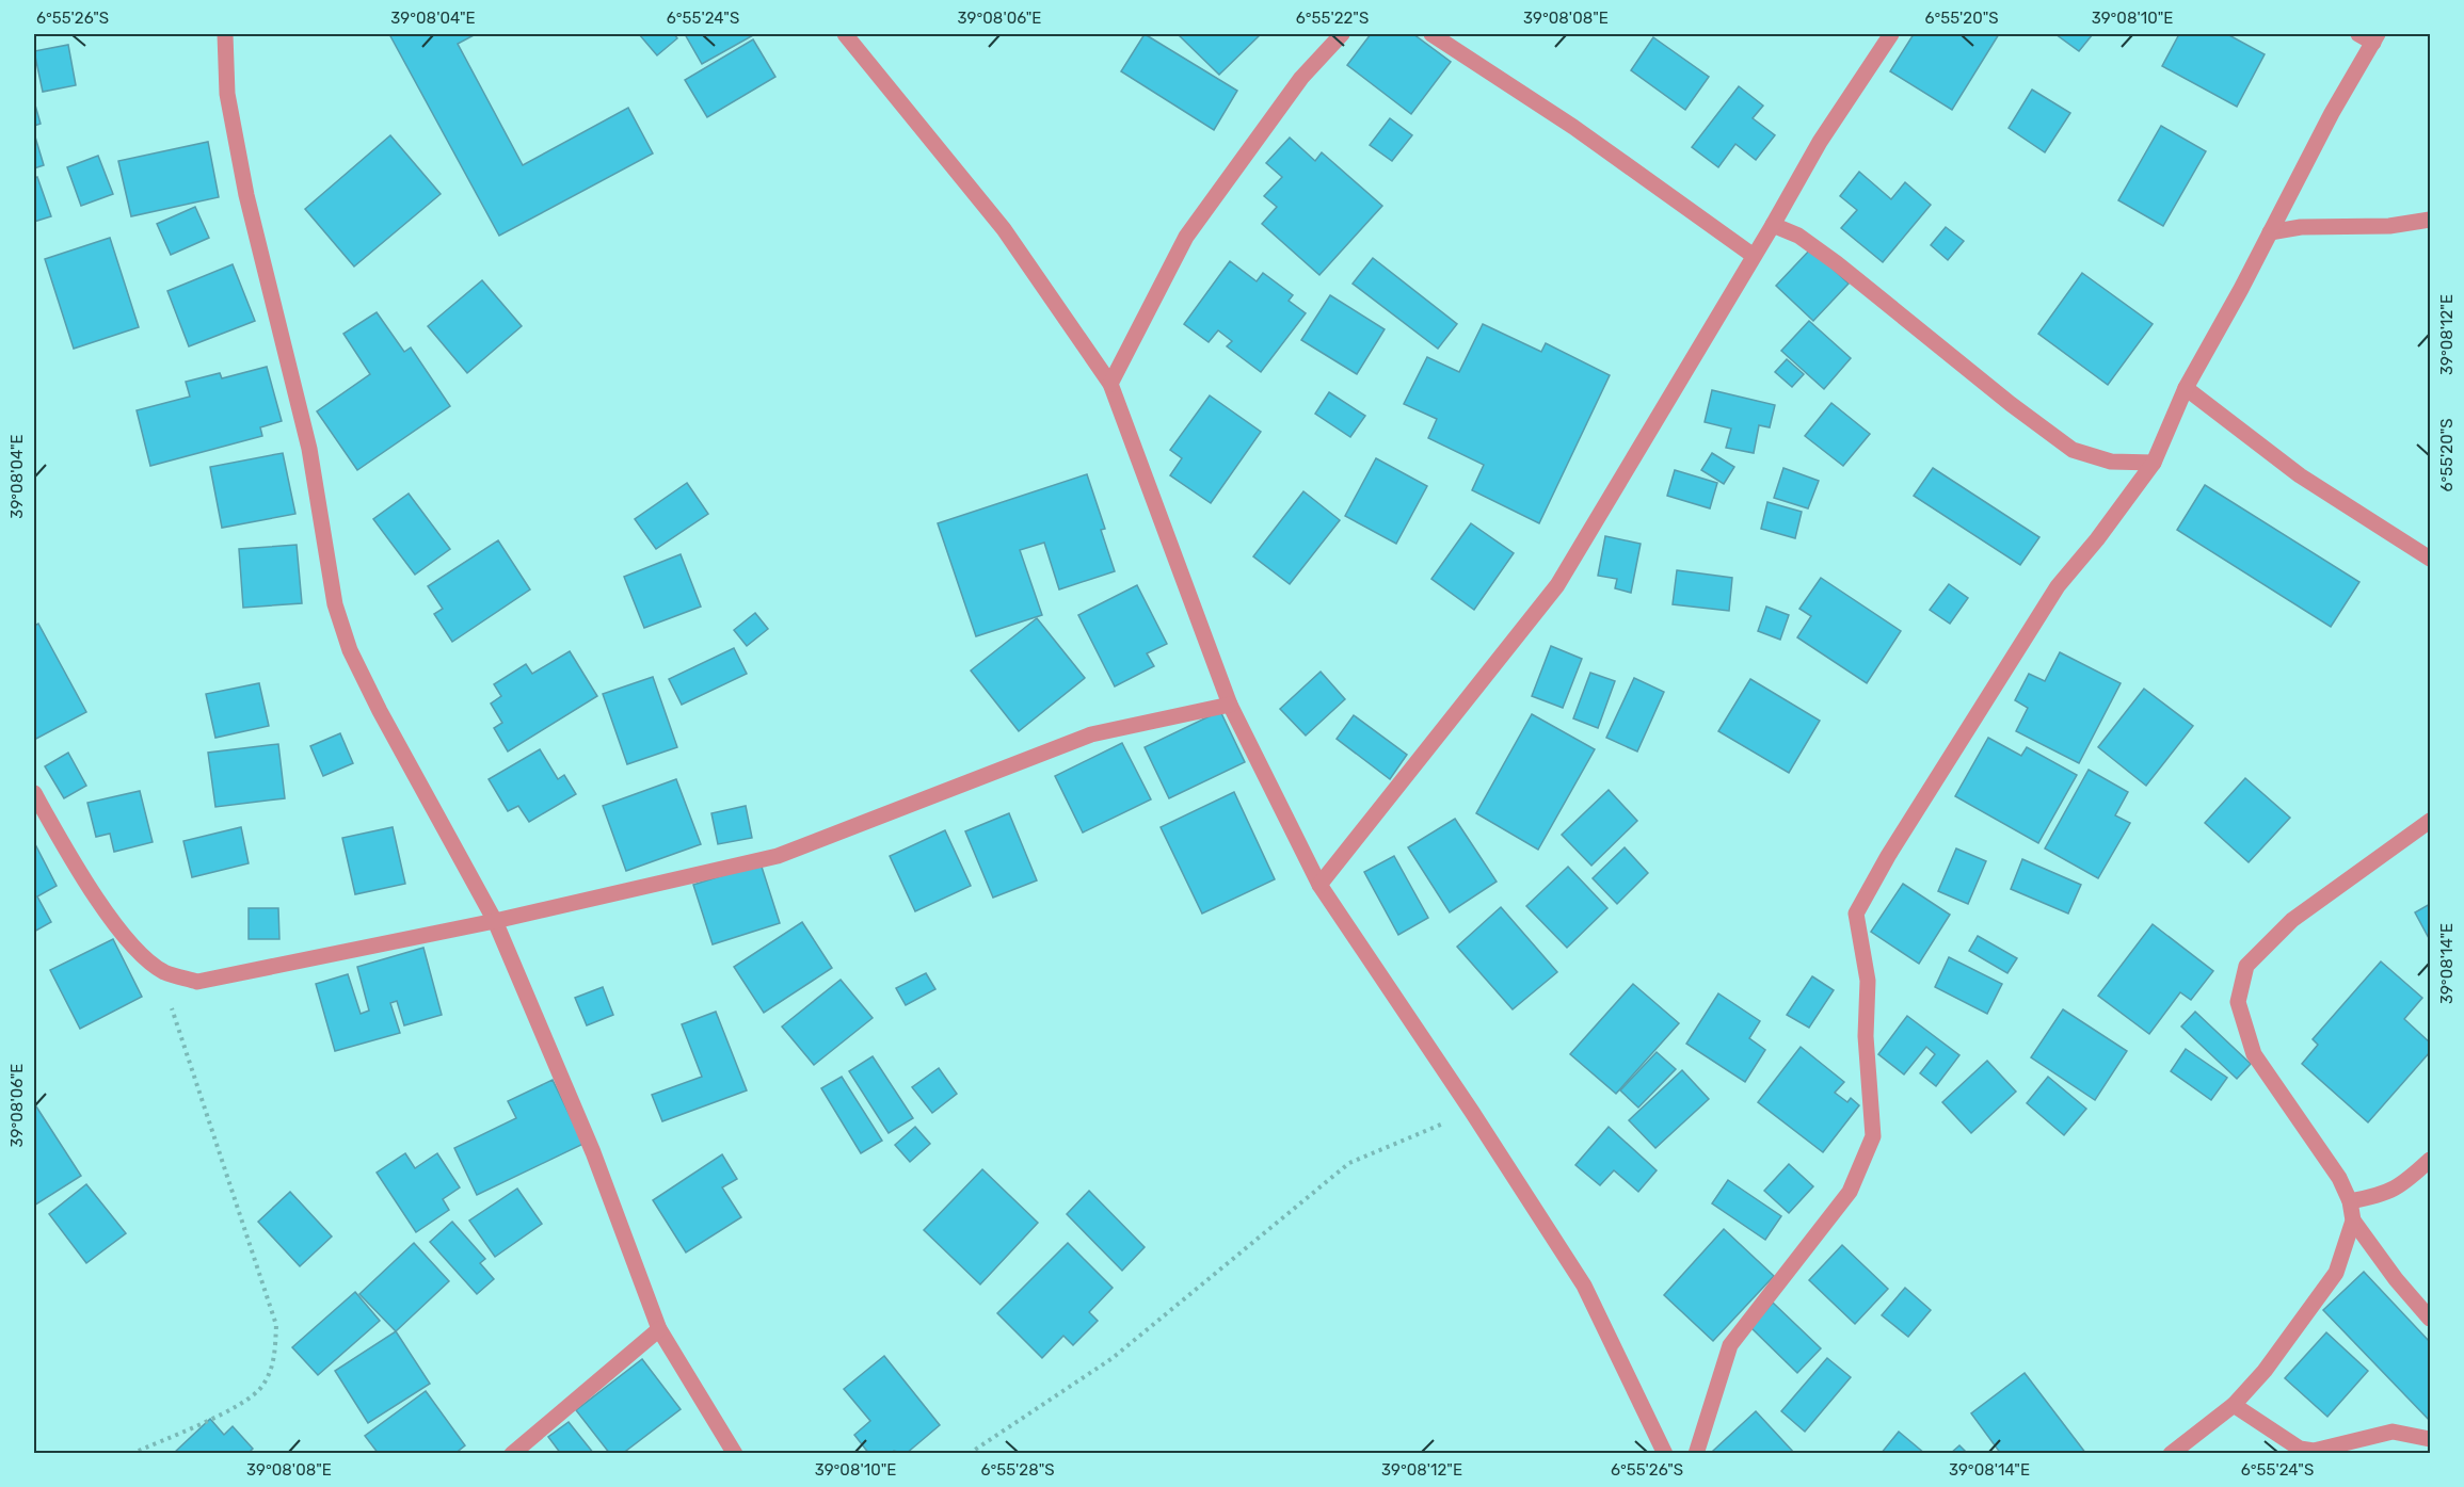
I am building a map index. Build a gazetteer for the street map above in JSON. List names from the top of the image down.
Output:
{
  "coordinates": [
    "6°55'26\"S",
    "39°08'04\"E",
    "6°55'24\"S",
    "39°08'06\"E",
    "6°55'22\"S",
    "39°08'08\"E",
    "6°55'20\"S",
    "39°08'10\"E",
    "39°08'12\"E",
    "39°08'14\"E",
    "6°55'28\"S"
  ]
}
